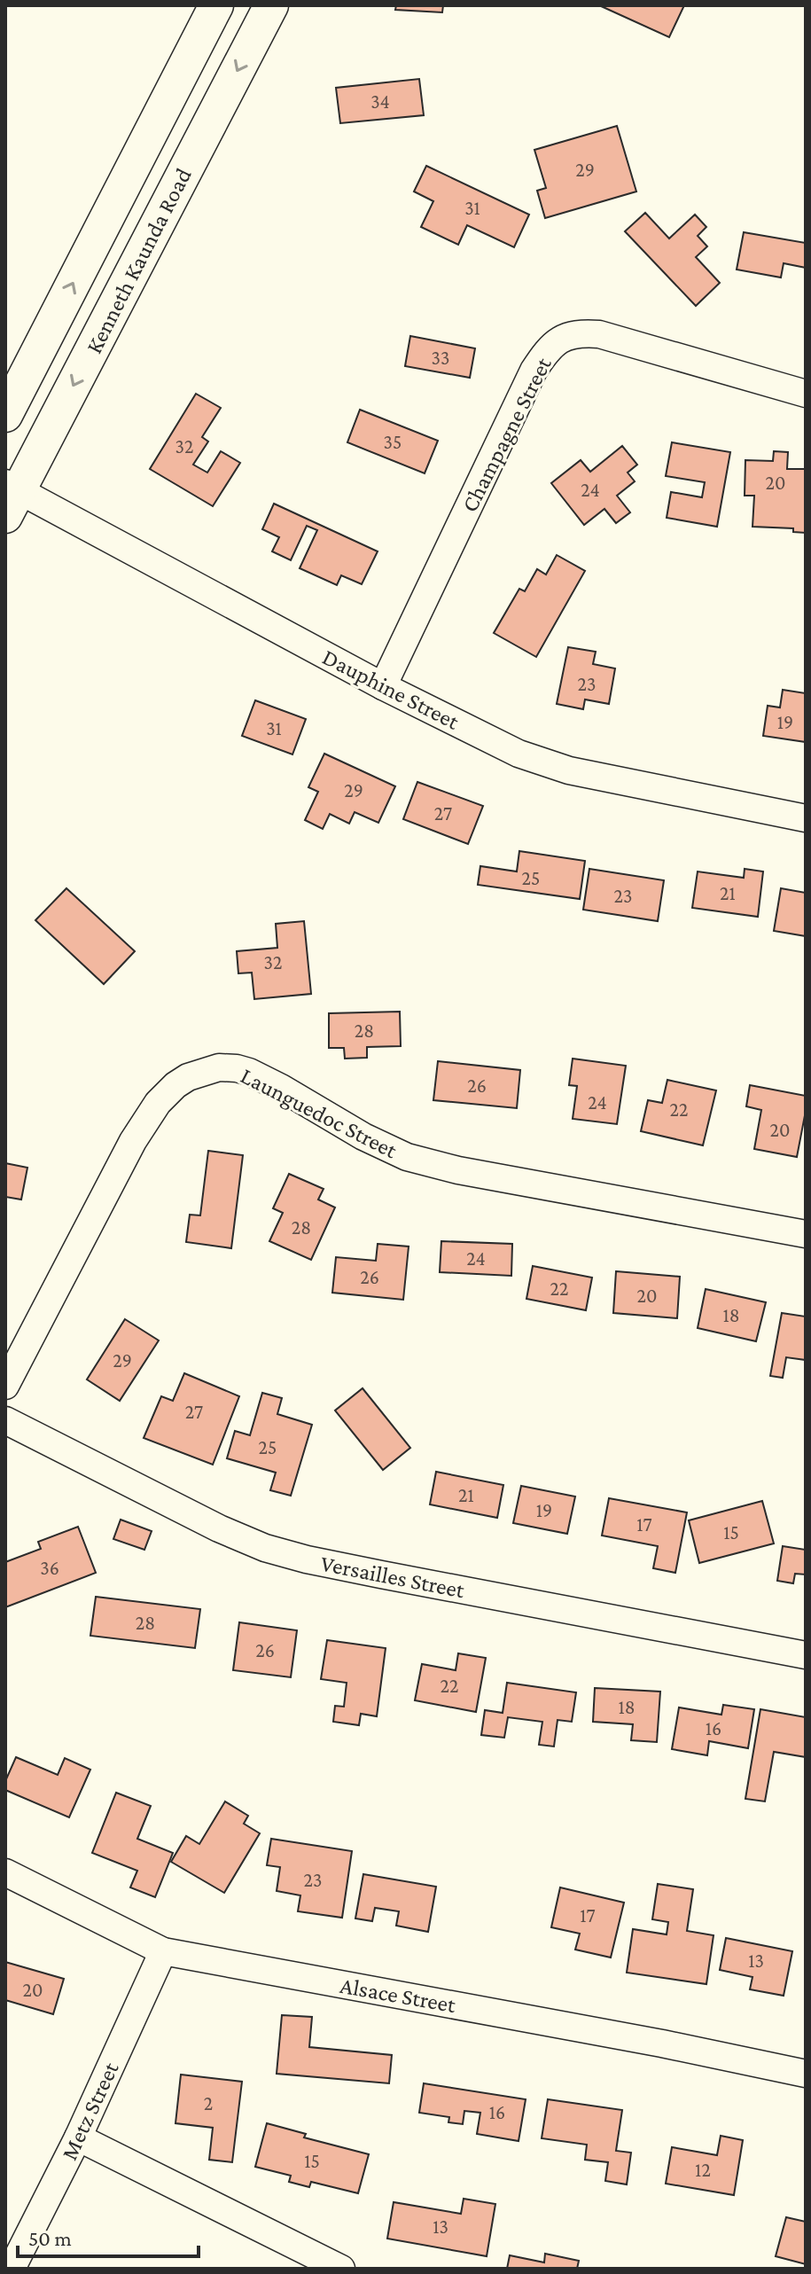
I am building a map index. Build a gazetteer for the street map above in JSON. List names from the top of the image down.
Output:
{
  "streets": {
    "main road": ["Kenneth Kaunda Road"],
    "street": [
      "Champagne Street",
      "Dauphine Street",
      "Launguedoc Street",
      "Versailles Street",
      "Alsace Street",
      "Metz Street"
    ]
  },
  "crossings": [
    ["Kenneth Kaunda Road", "Dauphine Street"],
    ["Champagne Street", "Dauphine Street"],
    ["Alsace Street", "Metz Street"]
  ],
  "house_numbers": [
    "34",
    "29",
    "31",
    "33",
    "35",
    "32",
    "20",
    "24",
    "23",
    "19",
    "31",
    "29",
    "27",
    "25",
    "21",
    "23",
    "32",
    "28",
    "26",
    "24",
    "22",
    "20",
    "28",
    "24",
    "26",
    "22",
    "20",
    "18",
    "29",
    "27",
    "25",
    "21",
    "19",
    "17",
    "15",
    "36",
    "28",
    "26",
    "22",
    "18",
    "16",
    "23",
    "17",
    "13",
    "20",
    "2",
    "16",
    "15",
    "12",
    "13"
  ],
  "scale_bar": "50 m"
}
